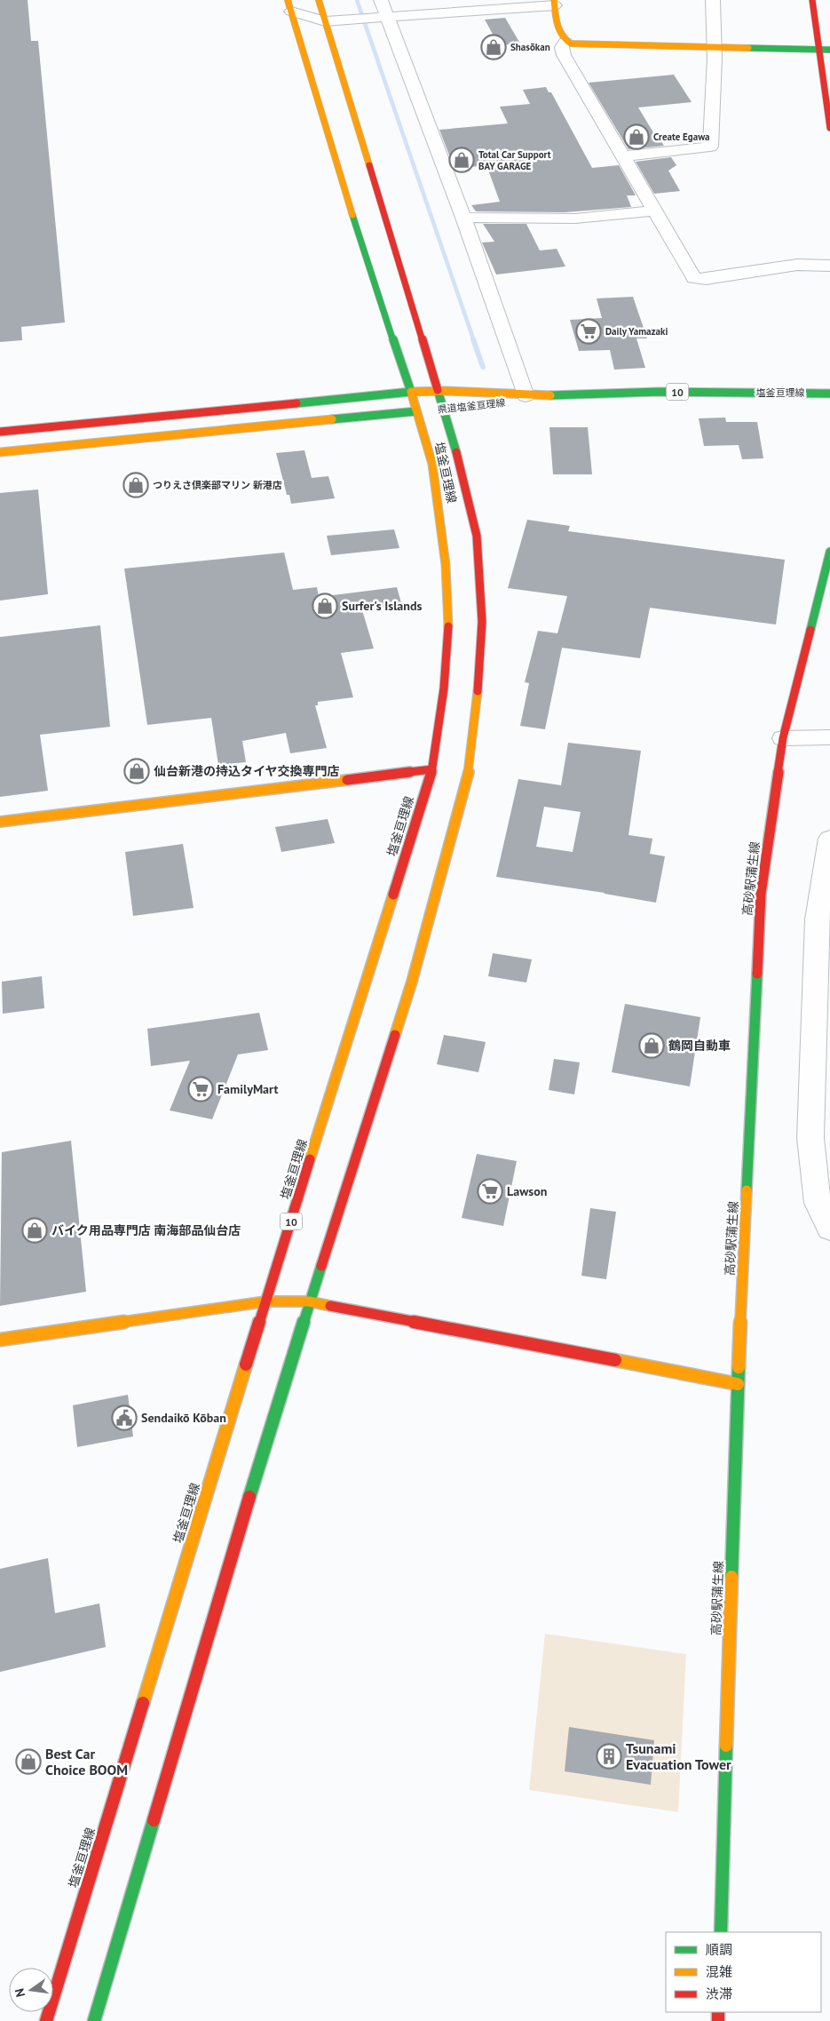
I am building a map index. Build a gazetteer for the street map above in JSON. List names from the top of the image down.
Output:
{
  "streets": {
    "street": [
      "10",
      "塩釜亘理線",
      "県道塩釜亘理線",
      "高砂駅蒲生線"
    ]
  },
  "crossings": [
    ["塩釜亘理線", "県道塩釜亘理線"]
  ],
  "places": {
    "shop": [
      "Shasōkan",
      "Create Egawa",
      "Total Car Support BAY GARAGE",
      "つりえさ倶楽部マリン 新港店",
      "Surfer's Islands",
      "仙台新港の持込タイヤ交換専門店",
      "鶴岡自動車",
      "バイク用品専門店 南海部品仙台店",
      "Best Car Choice BOOM"
    ],
    "supermarket": ["Daily Yamazaki", "FamilyMart", "Lawson"],
    "public building": ["Sendaikō Kōban"],
    "building": ["Tsunami Evacuation Tower"]
  },
  "legend": ["順調", "混雑", "渋滞"],
  "north": "left"
}
